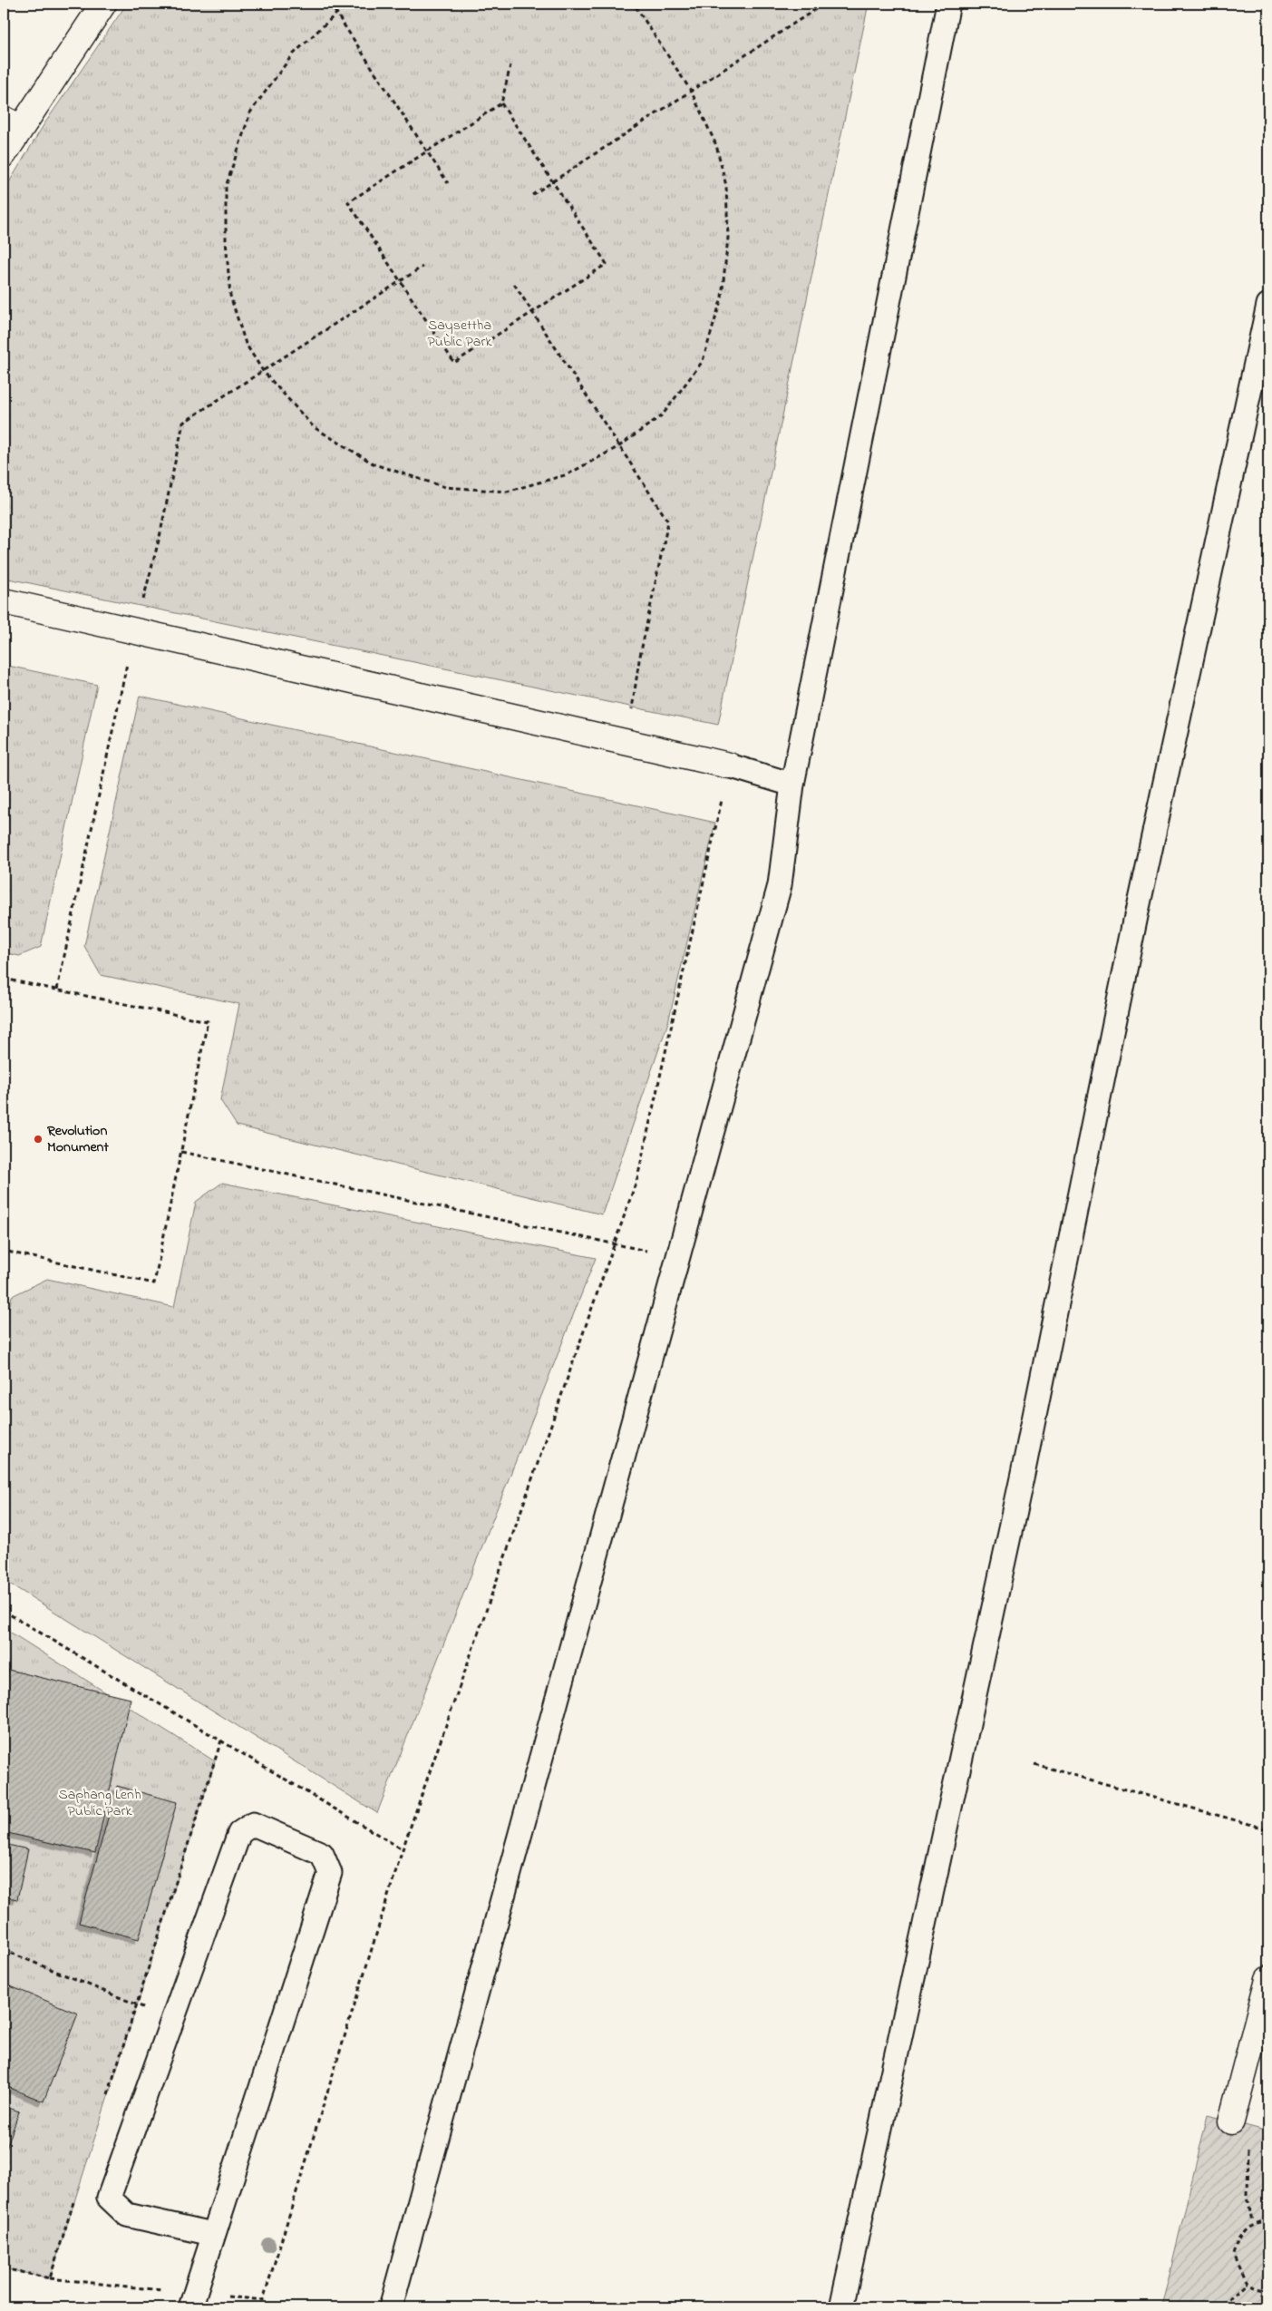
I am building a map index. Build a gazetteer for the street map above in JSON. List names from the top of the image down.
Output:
{
  "parks": ["Saysettha Public Park", "Saphang Lenh Public Park"],
  "places": ["Revolution Monument"]
}
